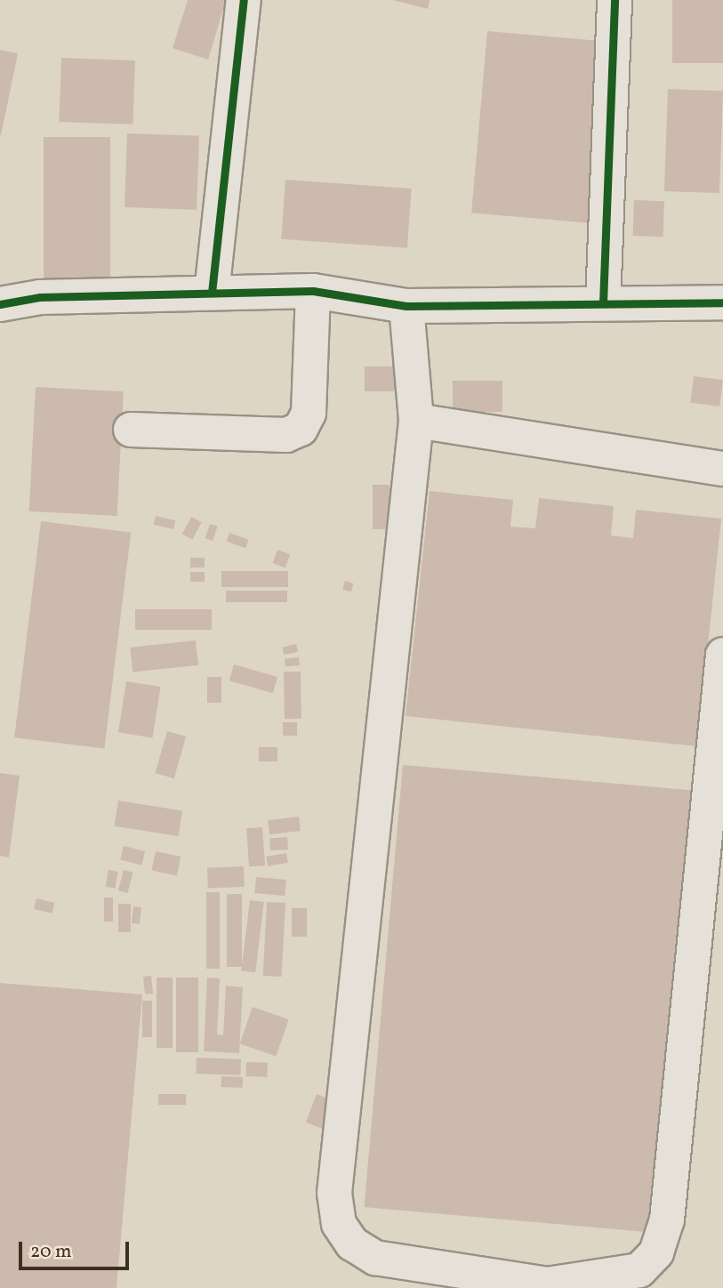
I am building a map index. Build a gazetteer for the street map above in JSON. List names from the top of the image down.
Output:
{
  "scale_bar": "20 m"
}
